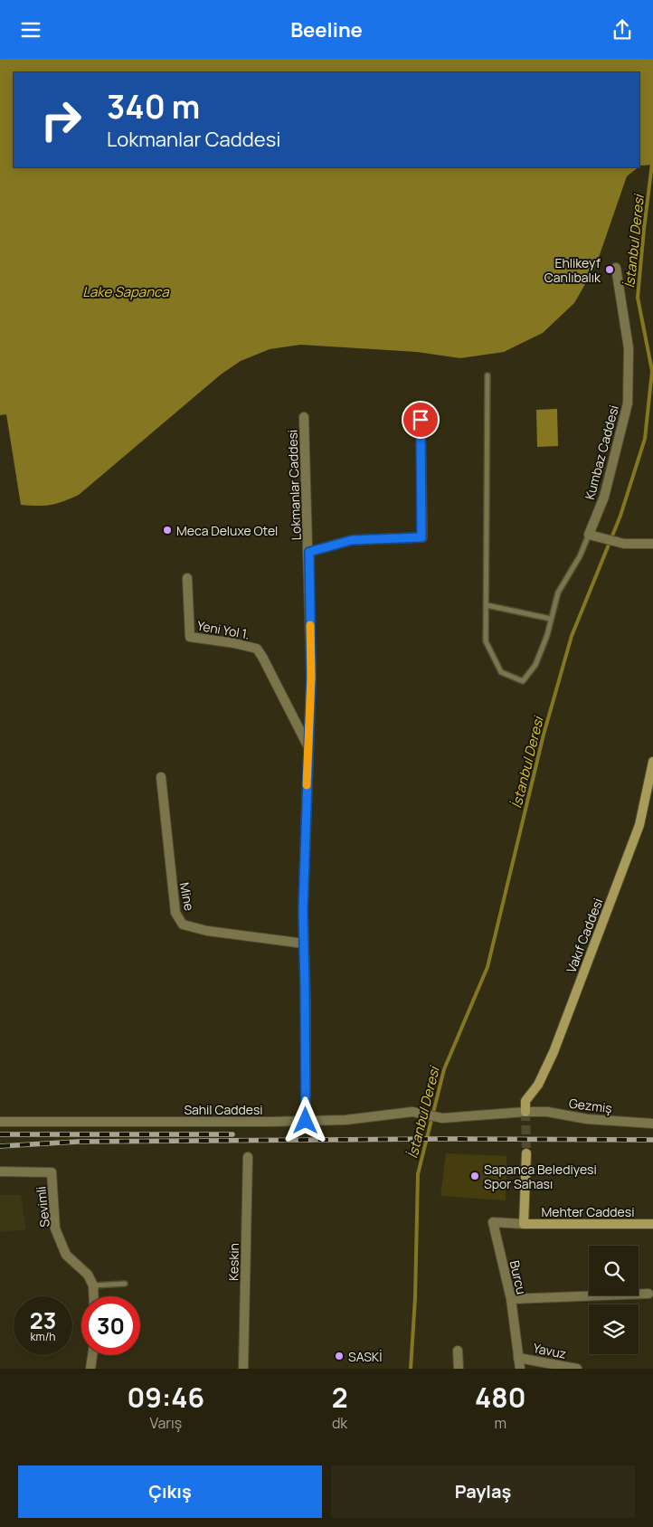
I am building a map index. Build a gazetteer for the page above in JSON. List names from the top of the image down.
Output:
{
  "streets": {
    "street": [
      "Kumbaz Caddesi",
      "Lokmanlar Caddesi",
      "Yeni Yol 1.",
      "Mine",
      "Vakıf Caddesi",
      "Gezmiş",
      "Sahil Caddesi",
      "Sevimli",
      "Mehter Caddesi",
      "Keskin",
      "Burcu",
      "Yavuz"
    ]
  },
  "crossings": [
    ["Lokmanlar Caddesi", "Yeni Yol 1."],
    ["Lokmanlar Caddesi", "Mine"],
    ["Lokmanlar Caddesi", "Sahil Caddesi"],
    ["Vakıf Caddesi", "Gezmiş"],
    ["Vakıf Caddesi", "Sahil Caddesi"],
    ["Gezmiş", "Sahil Caddesi"],
    ["Mehter Caddesi", "Burcu"],
    ["Burcu", "Yavuz"]
  ],
  "water": ["İstanbul Deresi", "Lake Sapanca"],
  "places": [
    "Ehlikeyf Canlıbalık",
    "Meca Deluxe Otel",
    "Sapanca Belediyesi Spor Sahası",
    "SASKİ"
  ],
  "page": {
    "header": "Beeline",
    "turn": ["340 m", "Lokmanlar Caddesi"],
    "speed": "23 km/h",
    "limit": "30",
    "eta": [
      "09:46",
      "Varış",
      "2",
      "dk",
      "480",
      "m"
    ],
    "buttons": ["Çıkış", "Paylaş"]
  }
}
